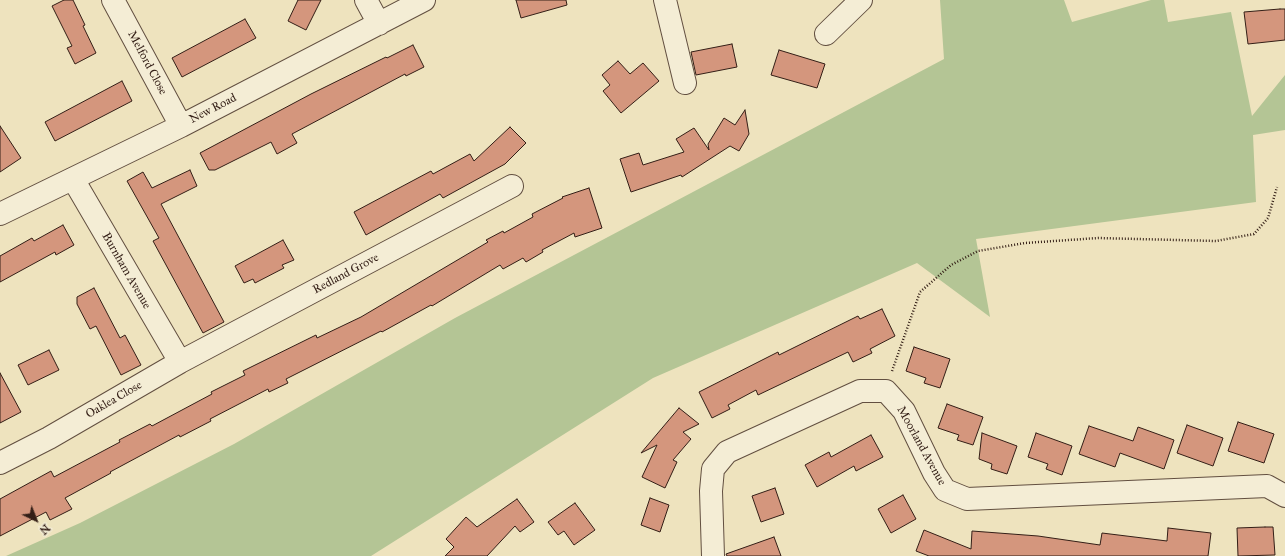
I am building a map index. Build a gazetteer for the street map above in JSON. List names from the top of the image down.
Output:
{
  "streets": {
    "street": [
      "Melford Close",
      "New Road",
      "Burnham Avenue",
      "Redland Grove",
      "Oaklea Close",
      "Moorland Avenue"
    ]
  },
  "crossings": [
    ["Melford Close", "New Road"],
    ["New Road", "Burnham Avenue"],
    ["Burnham Avenue", "Redland Grove"],
    ["Burnham Avenue", "Oaklea Close"],
    ["Redland Grove", "Oaklea Close"]
  ],
  "north": "bottom right"
}
